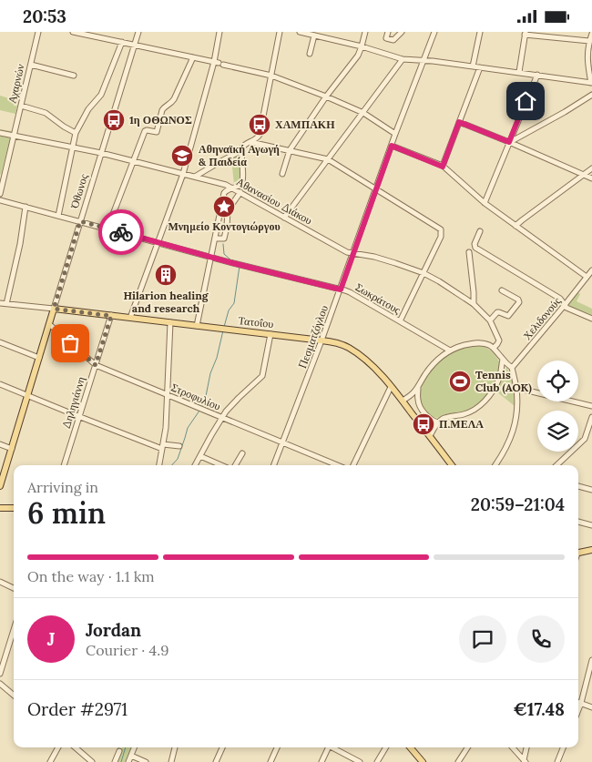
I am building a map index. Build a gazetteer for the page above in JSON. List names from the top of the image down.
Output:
{
  "streets": {
    "main road": ["Όθωνος", "Τατοΐου"],
    "street": [
      "Αχαρνών",
      "Αθανασίου Διάκου",
      "Σωκράτους",
      "Χελιδονούς",
      "Πεσματζόγλου",
      "Στροφυλίου",
      "Δηληγιάννη"
    ]
  },
  "crossings": [
    ["Αχαρνών", "Αθανασίου Διάκου"],
    ["Όθωνος", "Αθανασίου Διάκου"],
    ["Όθωνος", "Σωκράτους"],
    ["Όθωνος", "Τατοΐου"],
    ["Όθωνος", "Στροφυλίου"],
    ["Αθανασίου Διάκου", "Σωκράτους"],
    ["Αθανασίου Διάκου", "Πεσματζόγλου"],
    ["Σωκράτους", "Πεσματζόγλου"],
    ["Τατοΐου", "Πεσματζόγλου"],
    ["Τατοΐου", "Δηληγιάννη"],
    ["Πεσματζόγλου", "Στροφυλίου"],
    ["Στροφυλίου", "Δηληγιάννη"]
  ],
  "places": {
    "bus stop": ["1η ΟΘΩΝΟΣ", "ΧΑΜΠΑΚΗ", "Π.ΜΕΛΑ"],
    "school or university": ["Αθηναϊκή Αγωγή & Παιδεία"],
    "place": ["Μνημείο Κοντογιώργου"],
    "building": ["Hilarion healing and research"],
    "sports": ["Tennis Club (AOK)"]
  },
  "page": {
    "status": "20:53",
    "heading": ["6 min", "Arriving in", "20:59–21:04"],
    "panel": [
      "Jordan",
      "Courier · 4.9",
      "Order #2971",
      "€17.48"
    ],
    "bar": "On the way · 1.1 km",
    "round": "J"
  }
}
